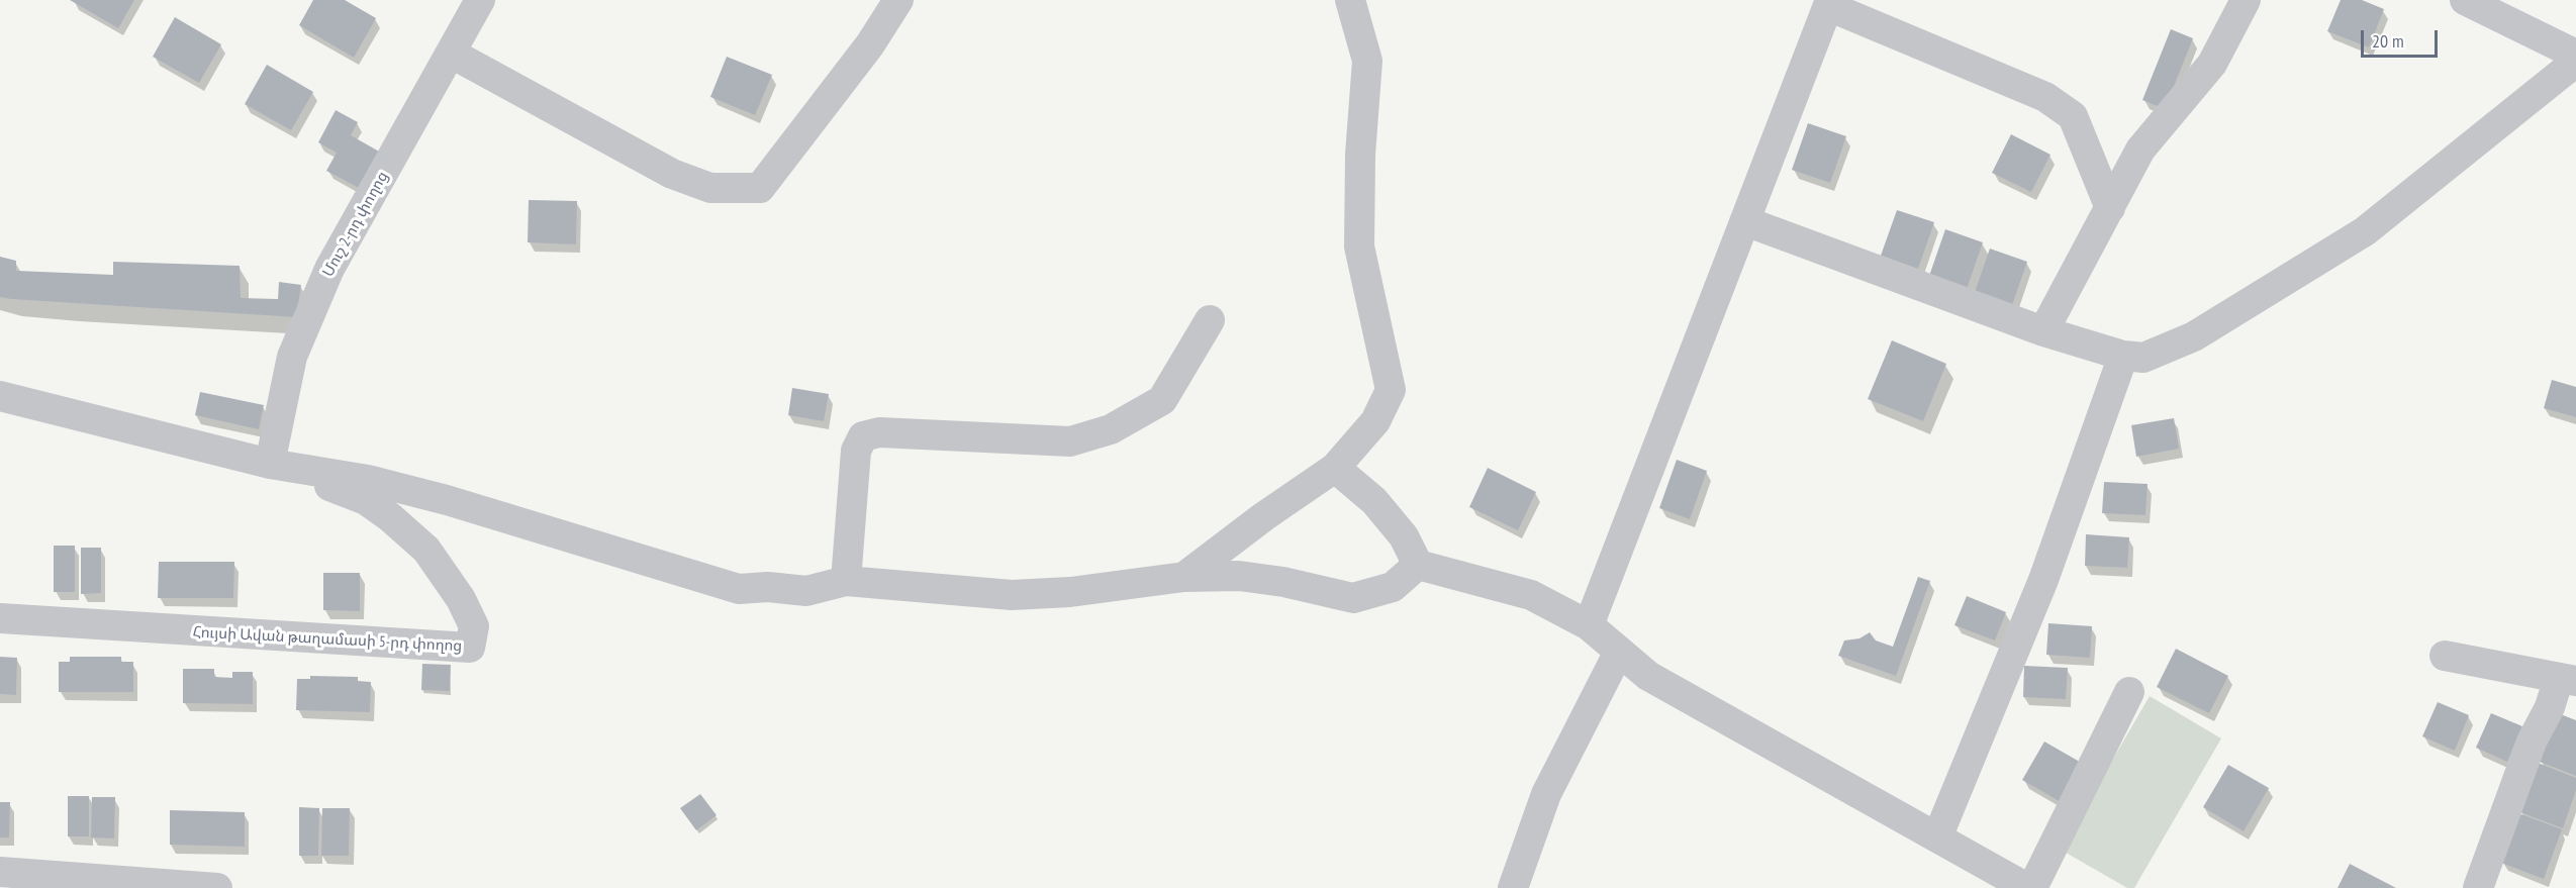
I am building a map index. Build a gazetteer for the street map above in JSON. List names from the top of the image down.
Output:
{
  "streets": {
    "street": ["Մուշ 2-րդ փողոց", "Հույսի Ավան թաղամասի 5-րդ փողոց"]
  },
  "crossings": [
    ["Մուշ 2-րդ փողոց", "Հույսի Ավան թաղամասի 5-րդ փողոց"]
  ],
  "scale_bar": "20 m"
}
